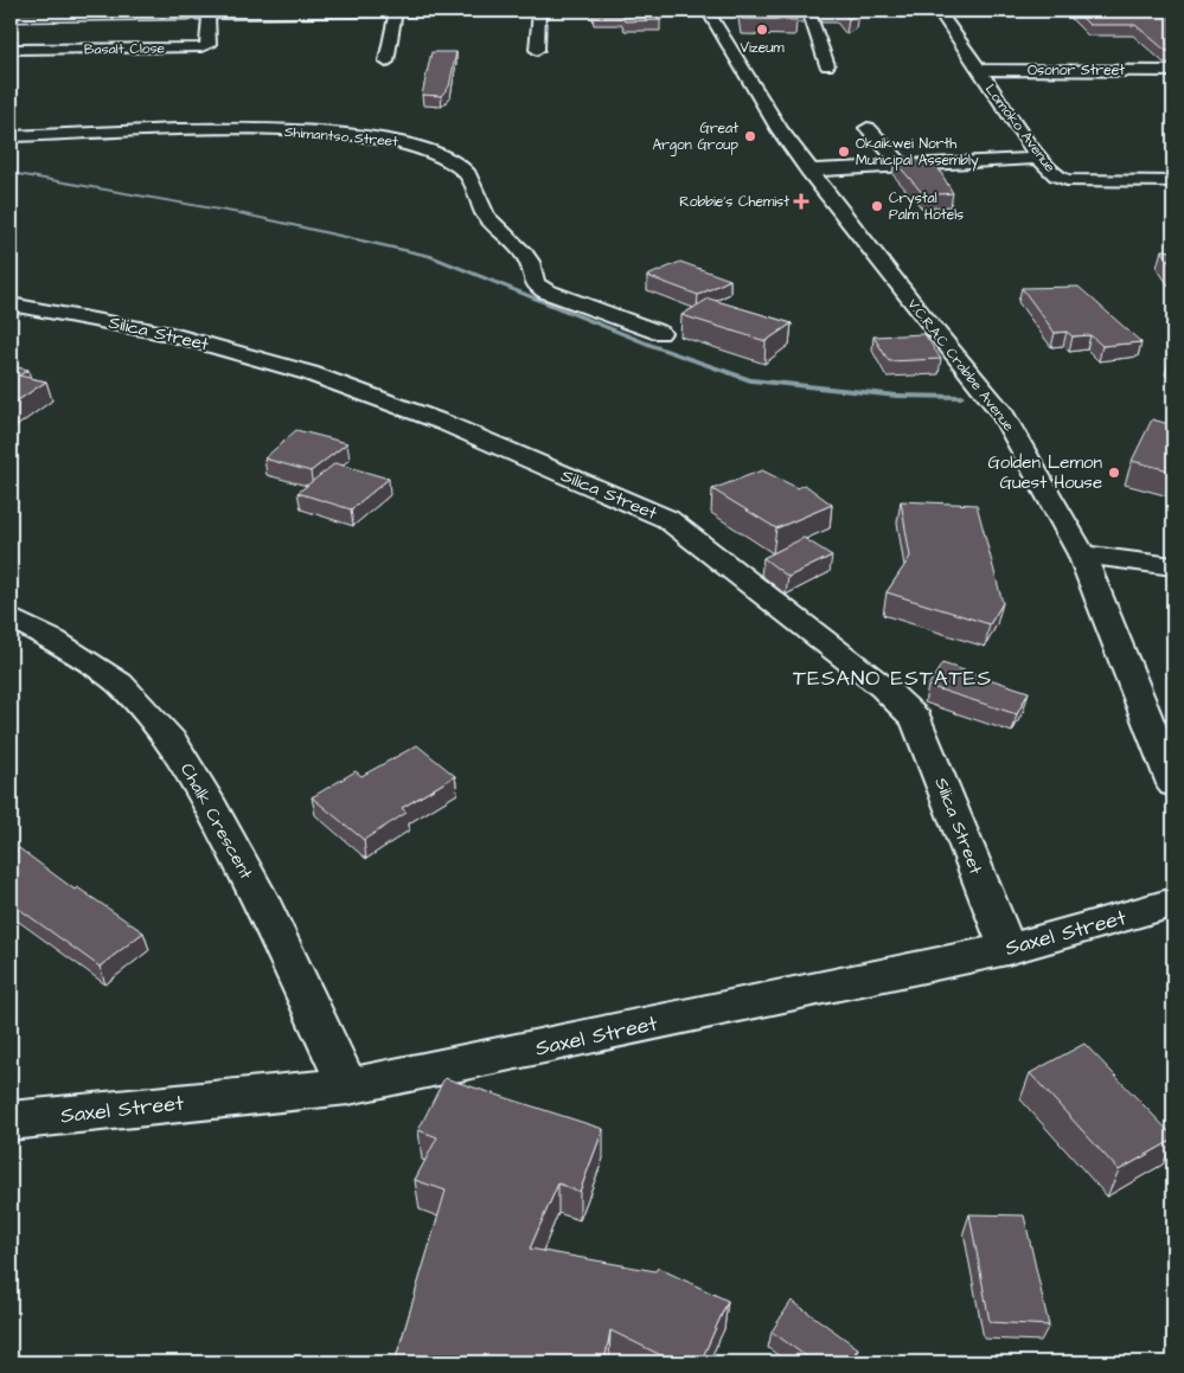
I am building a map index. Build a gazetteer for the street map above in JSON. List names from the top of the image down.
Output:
{
  "streets": {
    "street": [
      "Basalt Close",
      "Osonor Street",
      "Lomoko Avenue",
      "Shimantso Street",
      "Silica Street",
      "V.C.R.A.C Crabbe Avenue",
      "Chalk Crescent",
      "Saxel Street"
    ]
  },
  "crossings": [
    ["Osonor Street", "Lomoko Avenue"],
    ["Silica Street", "Saxel Street"],
    ["Chalk Crescent", "Saxel Street"]
  ],
  "districts": ["TESANO ESTATES"],
  "places": {
    "other": [
      "Vizeum",
      "Great Argon Group",
      "Okaikwei North Municipal Assembly",
      "Crystal Palm Hotels",
      "Golden Lemon Guest House"
    ],
    "health": ["Robbie's Chemist"]
  }
}
